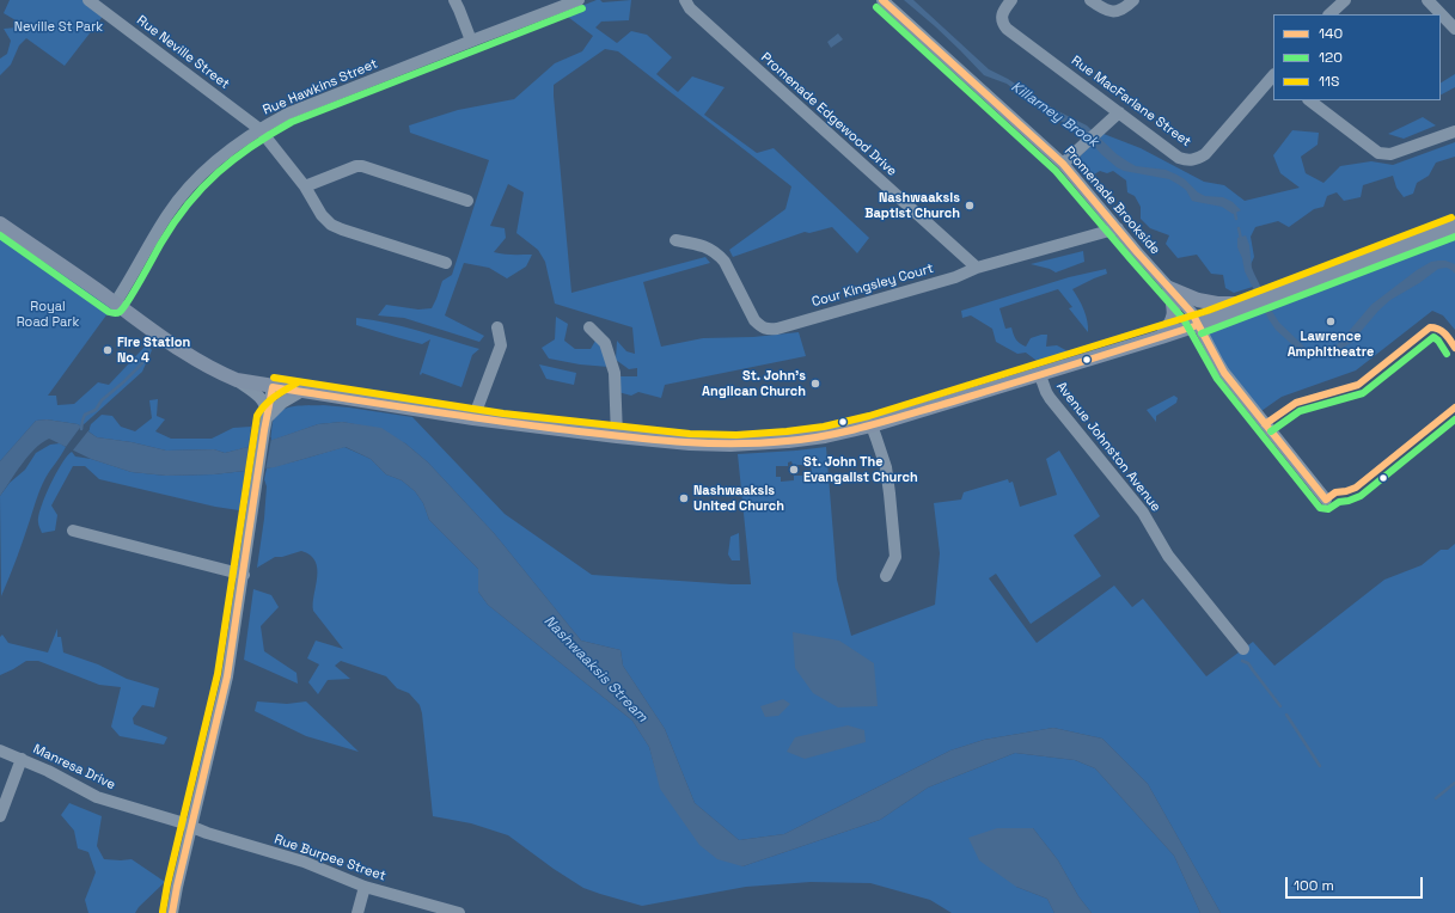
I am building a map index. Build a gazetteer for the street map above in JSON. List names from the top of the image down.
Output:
{
  "streets": {
    "street": [
      "Rue Neville Street",
      "Rue Hawkins Street",
      "Rue MacFarlane Street",
      "Promenade Edgewood Drive",
      "Promenade Brookside",
      "Cour Kingsley Court",
      "Avenue Johnston Avenue",
      "Manresa Drive",
      "Rue Burpee Street"
    ]
  },
  "crossings": [
    ["Rue Neville Street", "Rue Hawkins Street"],
    ["Promenade Edgewood Drive", "Cour Kingsley Court"],
    ["Promenade Brookside", "Cour Kingsley Court"],
    ["Manresa Drive", "Rue Burpee Street"]
  ],
  "water": ["Killarney Brook", "Nashwaaksis Stream"],
  "parks": ["Neville St Park", "Royal Road Park"],
  "places": [
    "Nashwaaksis Baptist Church",
    "Lawrence Amphitheatre",
    "Fire Station No. 4",
    "St. John's Anglican Church",
    "St. John The Evangalist Church",
    "Nashwaaksis United Church"
  ],
  "lines": ["transit line 140", "transit line 120", "transit line 11S"],
  "legend": ["140", "120", "11S"],
  "scale_bar": "100 m"
}
